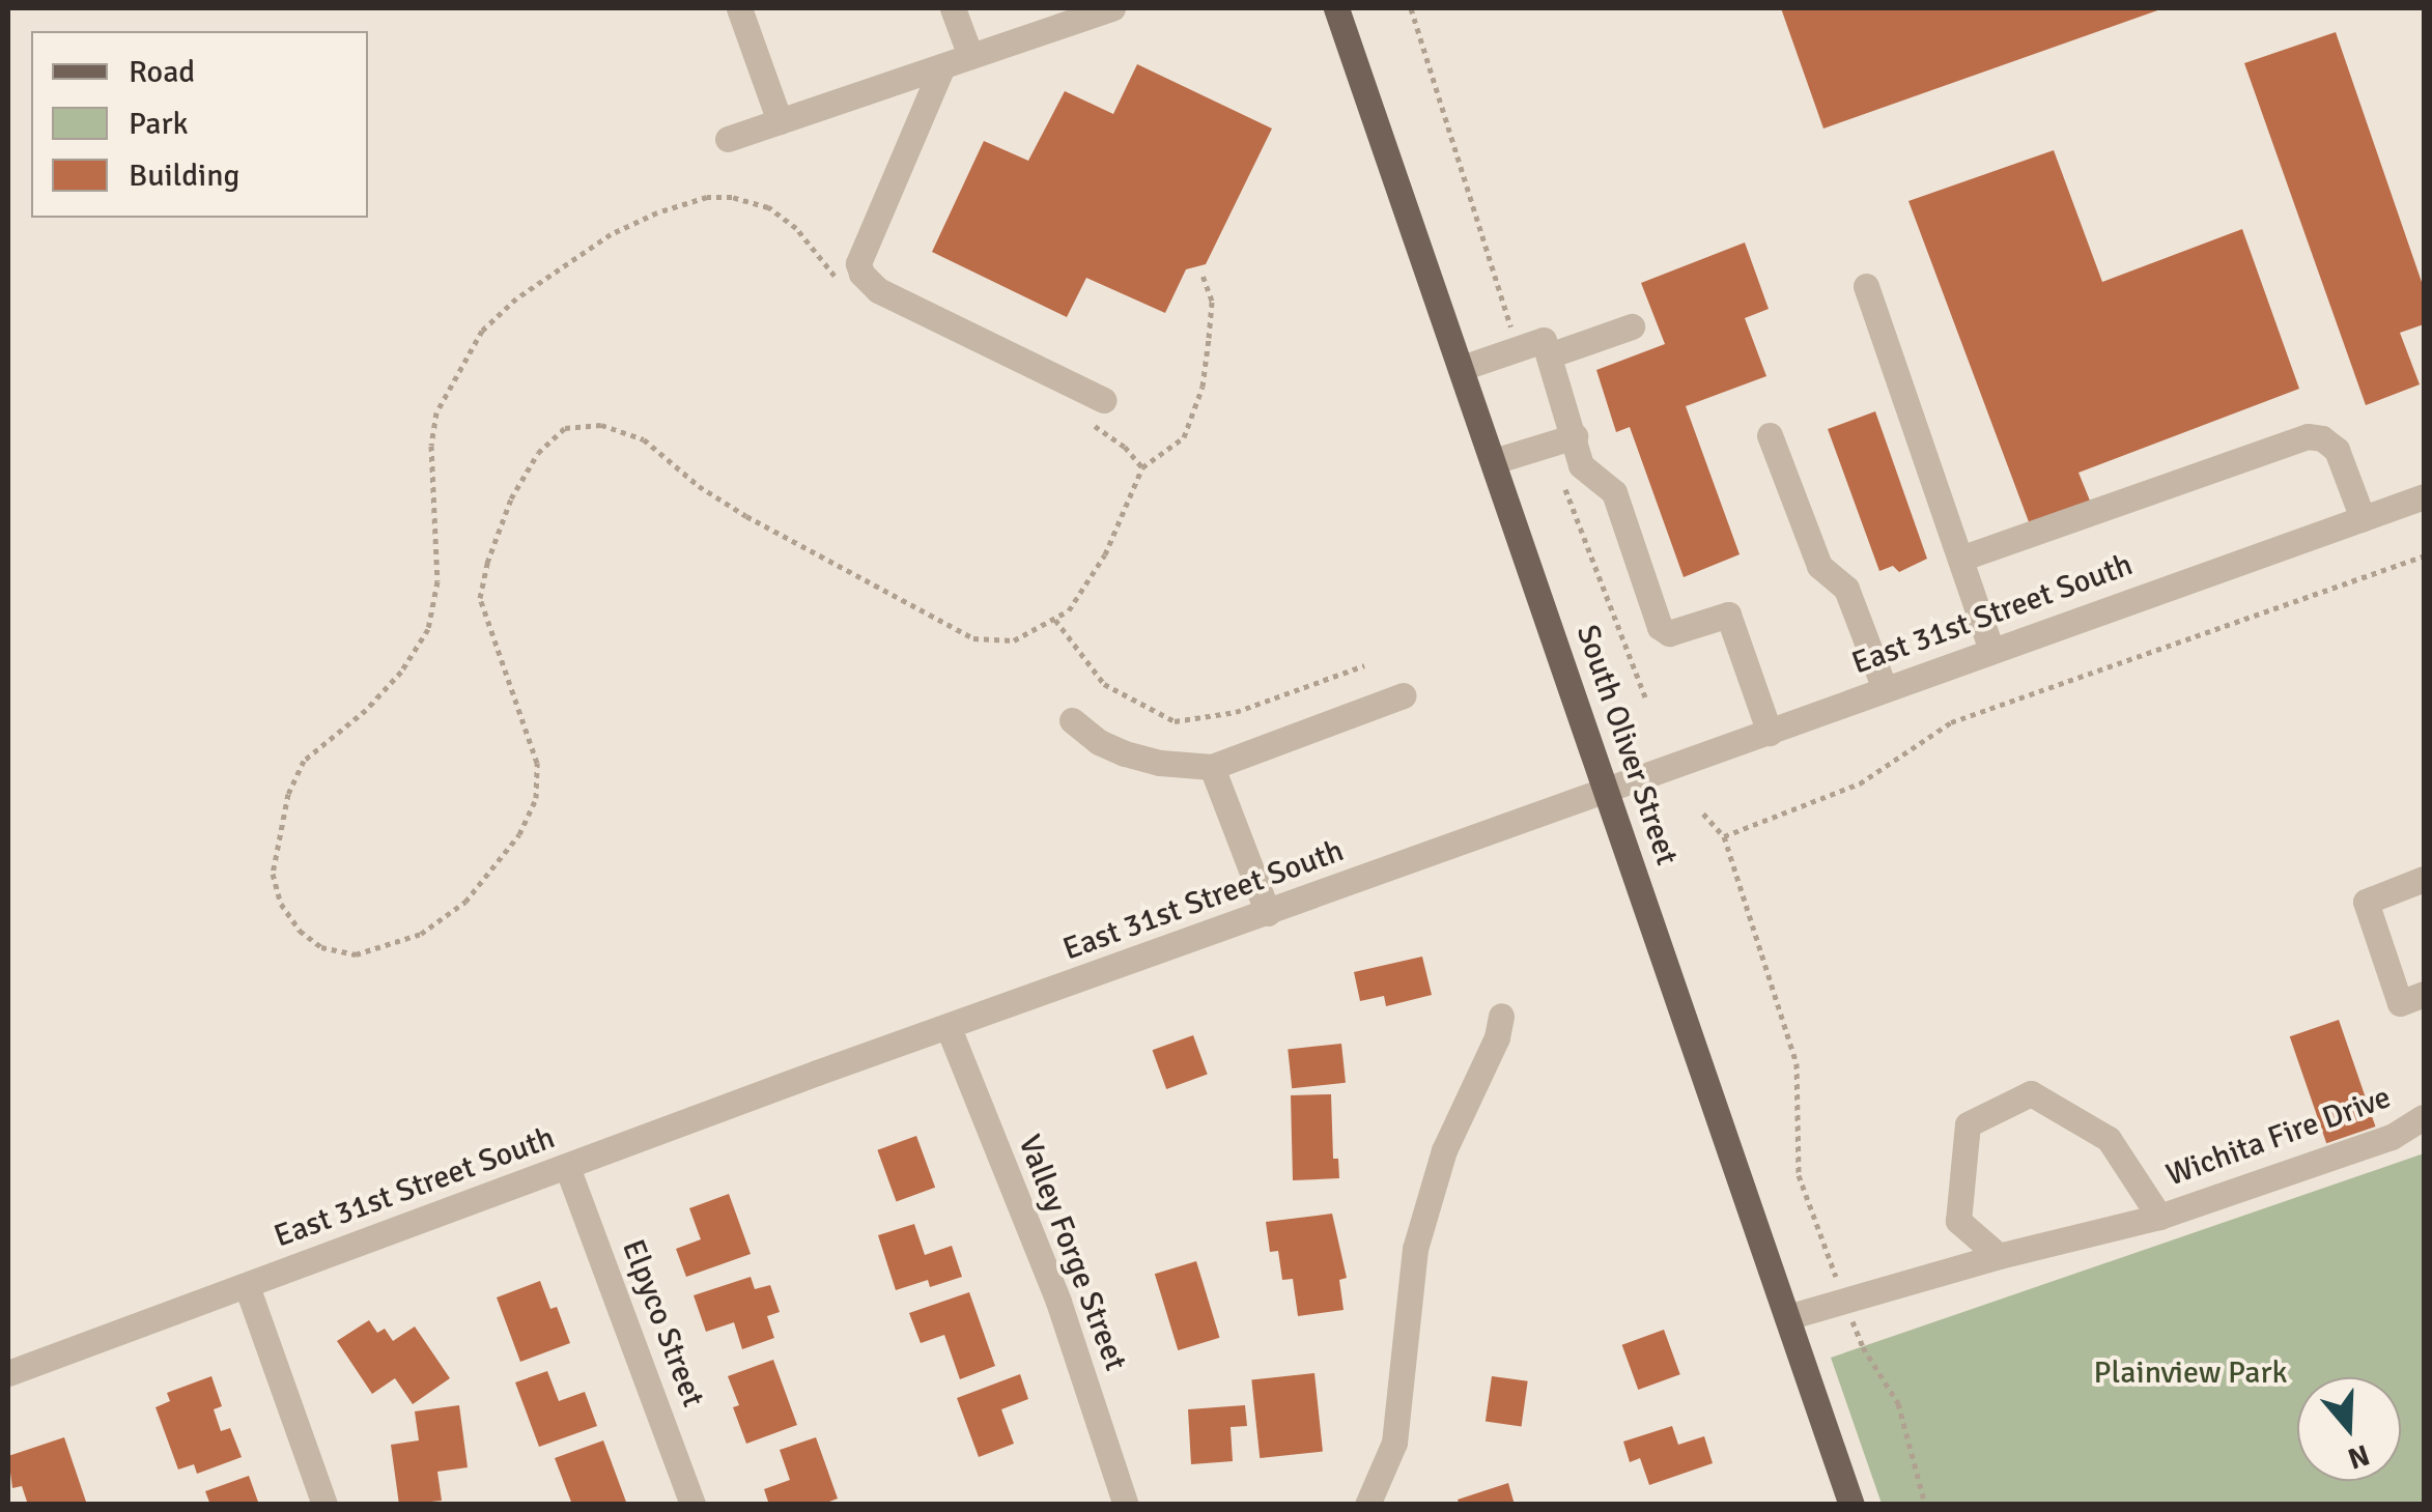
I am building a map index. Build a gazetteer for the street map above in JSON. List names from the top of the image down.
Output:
{
  "streets": {
    "main road": ["South Oliver Street"],
    "street": [
      "East 31st Street South",
      "Wichita Fire Drive",
      "Valley Forge Street",
      "Elpyco Street"
    ]
  },
  "crossings": [
    ["East 31st Street South", "South Oliver Street"],
    ["East 31st Street South", "Valley Forge Street"],
    ["East 31st Street South", "Elpyco Street"]
  ],
  "parks": ["Plainview Park"],
  "legend": ["Road", "Park", "Building"],
  "north": "bottom"
}
